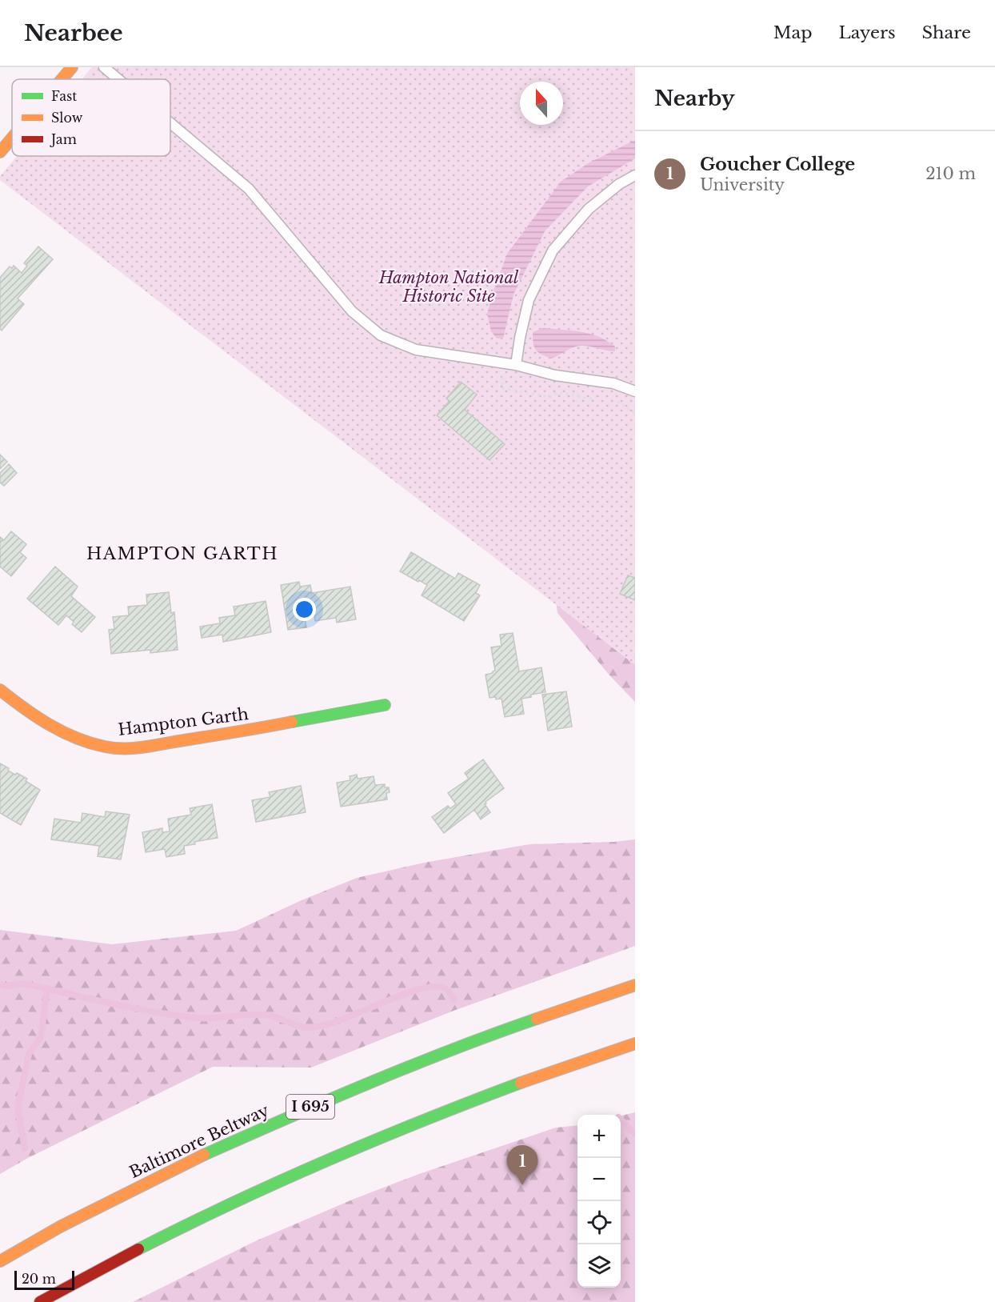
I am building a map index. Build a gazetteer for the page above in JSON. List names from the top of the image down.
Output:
{
  "streets": {
    "main road": ["Hampton Garth", "I 695", "Baltimore Beltway"]
  },
  "districts": ["HAMPTON GARTH"],
  "parks": ["Hampton National Historic Site"],
  "legend": ["Fast", "Slow", "Jam"],
  "scale_bar": "20 m",
  "north": "top",
  "page": {
    "header": "Nearbee",
    "nav": ["Map", "Layers", "Share"],
    "heading": "Nearby",
    "list": [
      {
        "mark": "1",
        "name": "Goucher College",
        "note": "University",
        "value": "210 m"
      }
    ],
    "map_buttons": ["+", "−"],
    "pins": "1",
    "scale": "20 m"
  }
}
